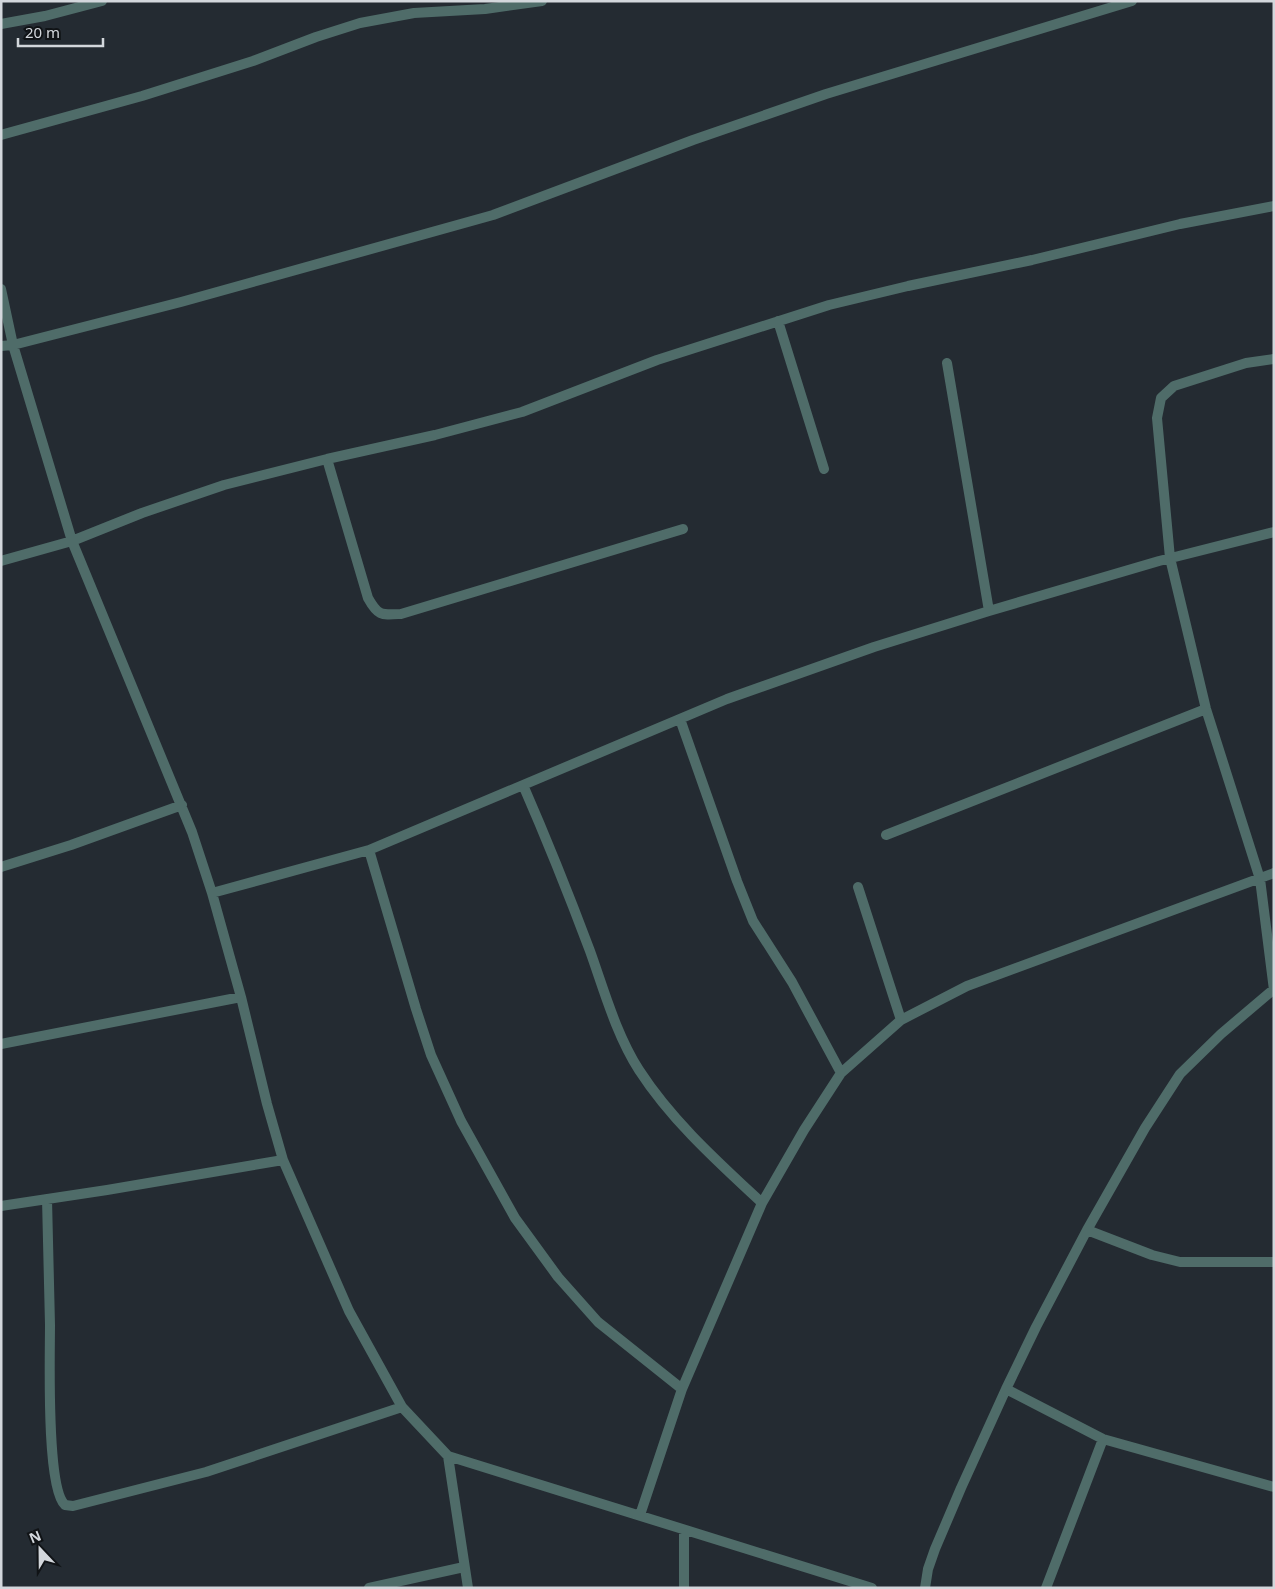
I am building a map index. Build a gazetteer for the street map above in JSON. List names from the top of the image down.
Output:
{
  "scale_bar": "20 m",
  "north": "top"
}
